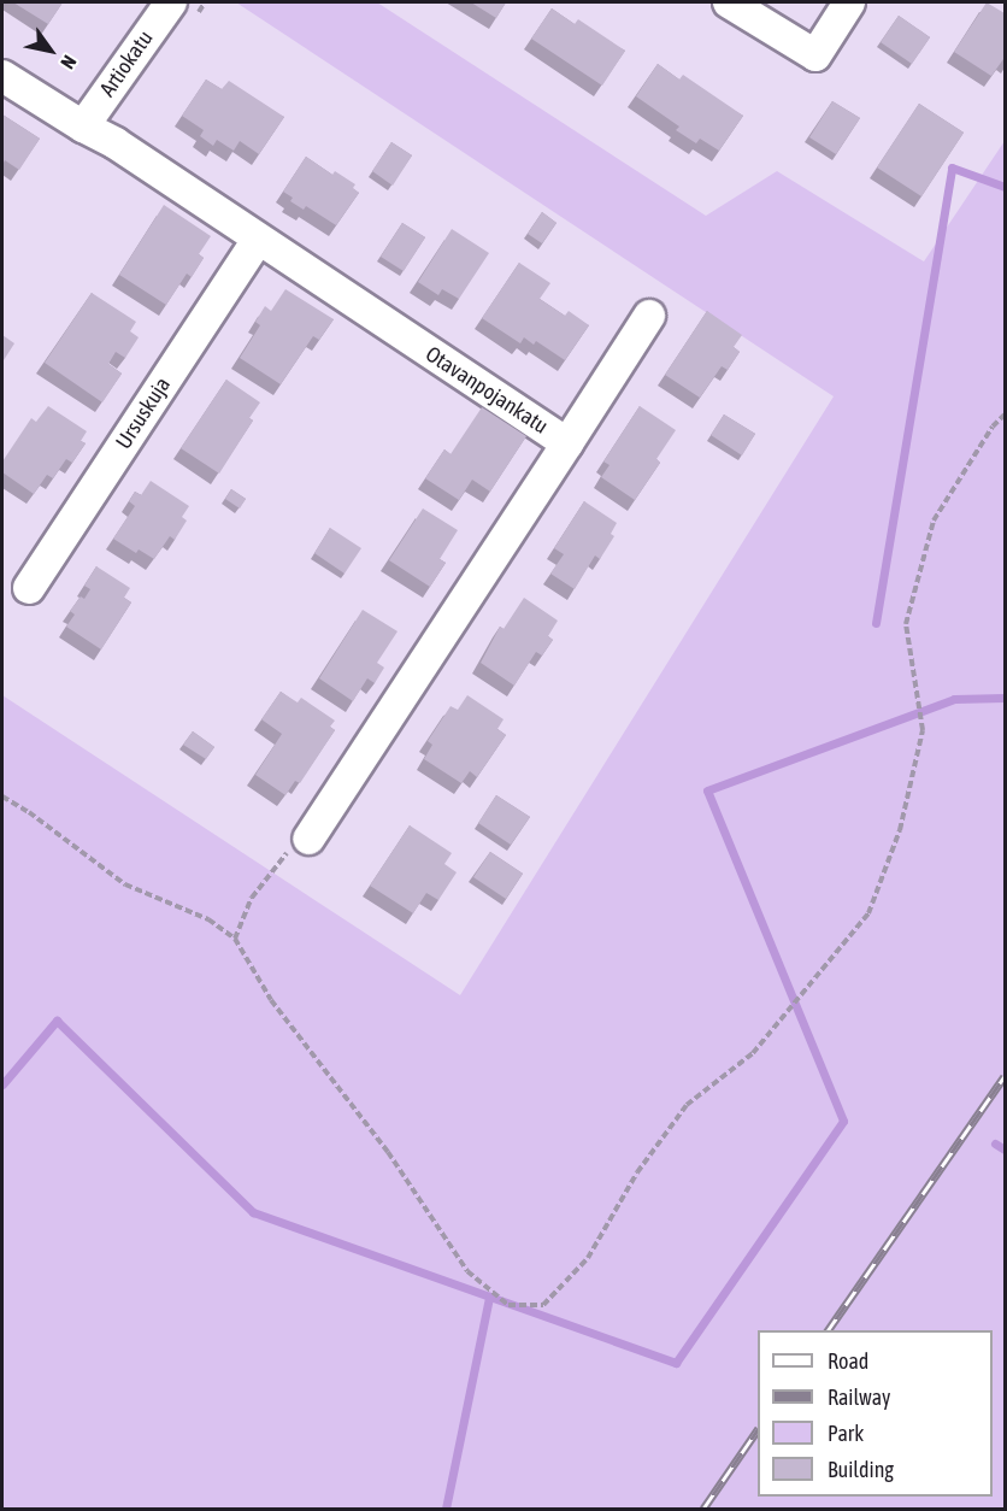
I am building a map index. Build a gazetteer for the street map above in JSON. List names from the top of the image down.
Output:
{
  "streets": {
    "street": ["Artiokatu", "Otavanpojankatu", "Ursuskuja"]
  },
  "crossings": [
    ["Artiokatu", "Otavanpojankatu"],
    ["Otavanpojankatu", "Ursuskuja"]
  ],
  "legend": [
    "Road",
    "Railway",
    "Park",
    "Building"
  ],
  "north": "bottom right"
}
